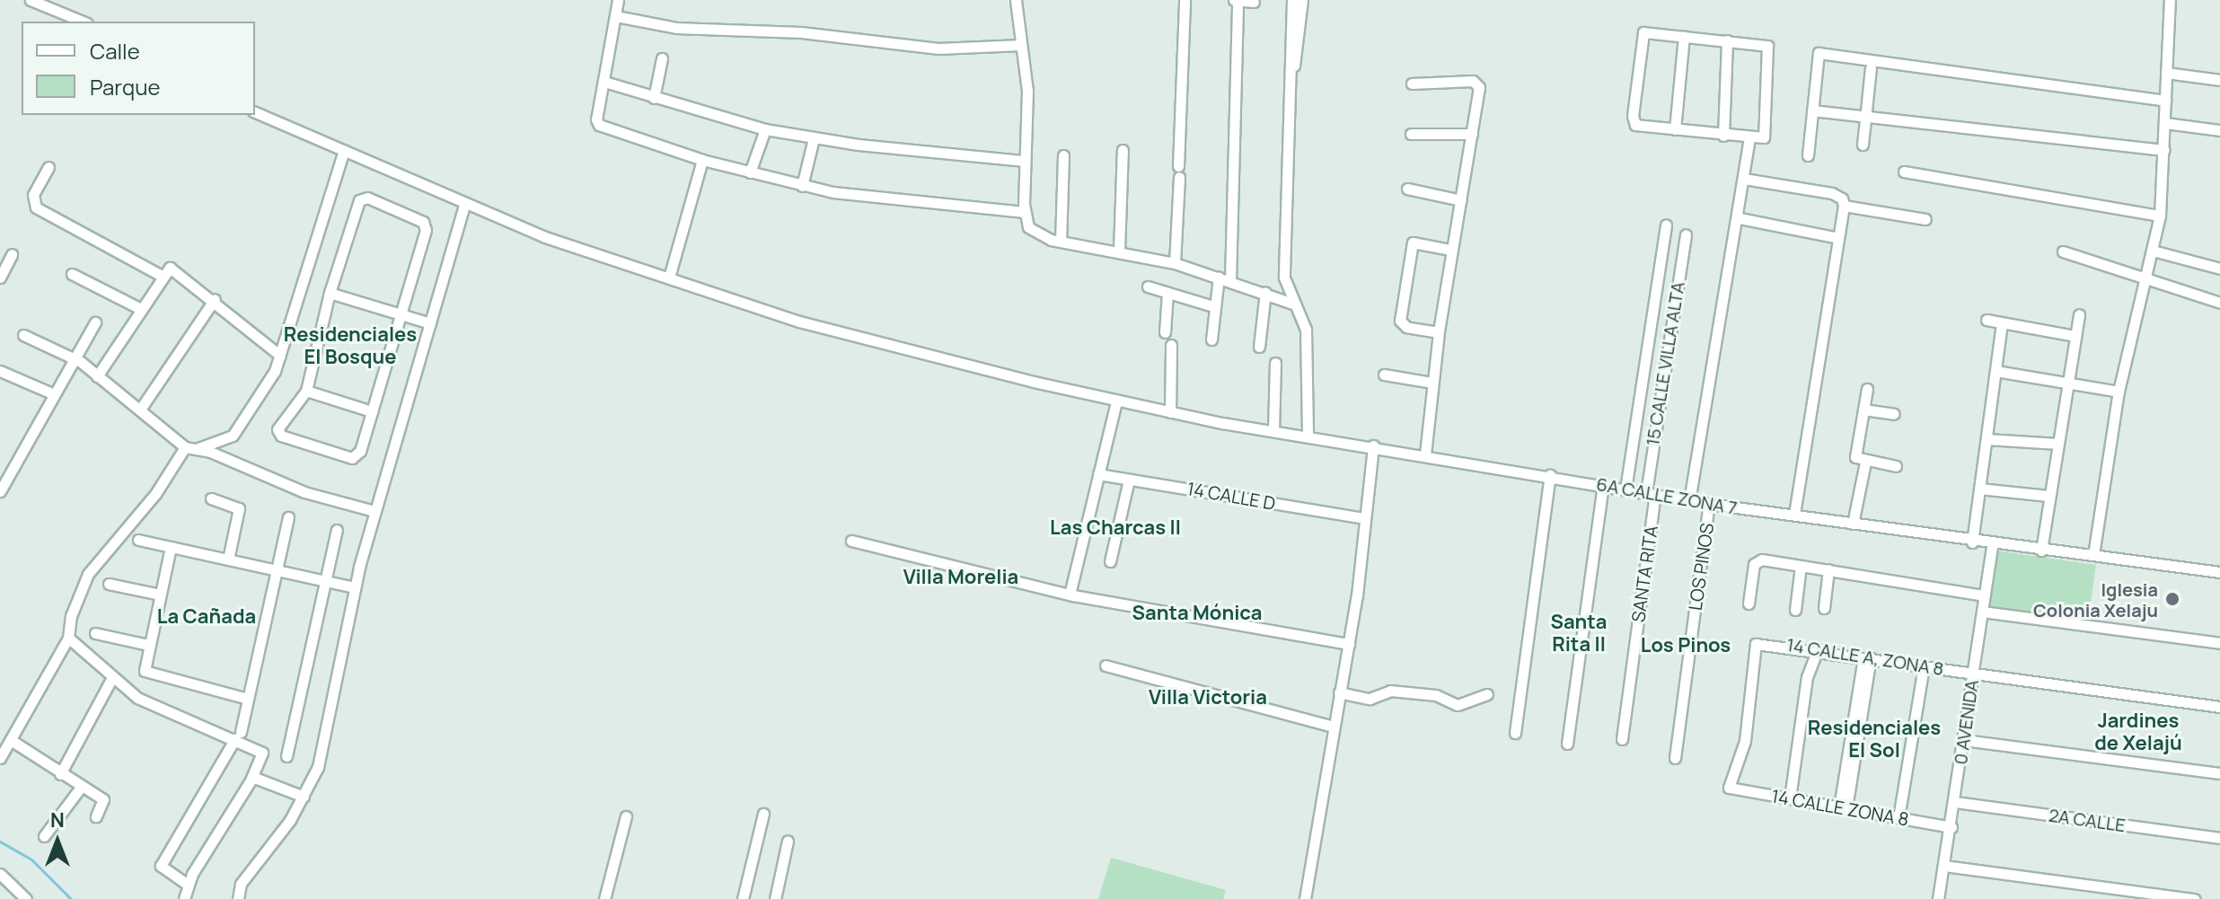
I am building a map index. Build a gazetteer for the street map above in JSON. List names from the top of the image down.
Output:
{
  "streets": {
    "street": [
      "15 CALLE VILLA ALTA",
      "14 CALLE D",
      "6A CALLE ZONA 7",
      "LOS PINOS",
      "SANTA RITA",
      "14 CALLE A, ZONA 8",
      "0 AVENIDA",
      "14 CALLE ZONA 8",
      "2A CALLE"
    ]
  },
  "crossings": [
    ["15 CALLE VILLA ALTA", "6A CALLE ZONA 7"],
    ["15 CALLE VILLA ALTA", "SANTA RITA"],
    ["6A CALLE ZONA 7", "LOS PINOS"],
    ["6A CALLE ZONA 7", "SANTA RITA"],
    ["6A CALLE ZONA 7", "0 AVENIDA"],
    ["14 CALLE A, ZONA 8", "0 AVENIDA"],
    ["14 CALLE A, ZONA 8", "14 CALLE ZONA 8"],
    ["0 AVENIDA", "14 CALLE ZONA 8"],
    ["0 AVENIDA", "2A CALLE"]
  ],
  "districts": [
    "Residenciales El Bosque",
    "Las Charcas II",
    "Villa Morelia",
    "Santa Mónica",
    "La Cañada",
    "Santa Rita II",
    "Los Pinos",
    "Villa Victoria",
    "Jardines de Xelajú",
    "Residenciales El Sol"
  ],
  "places": ["Iglesia Colonia Xelaju"],
  "legend": ["Calle", "Parque"],
  "north": "top"
}
